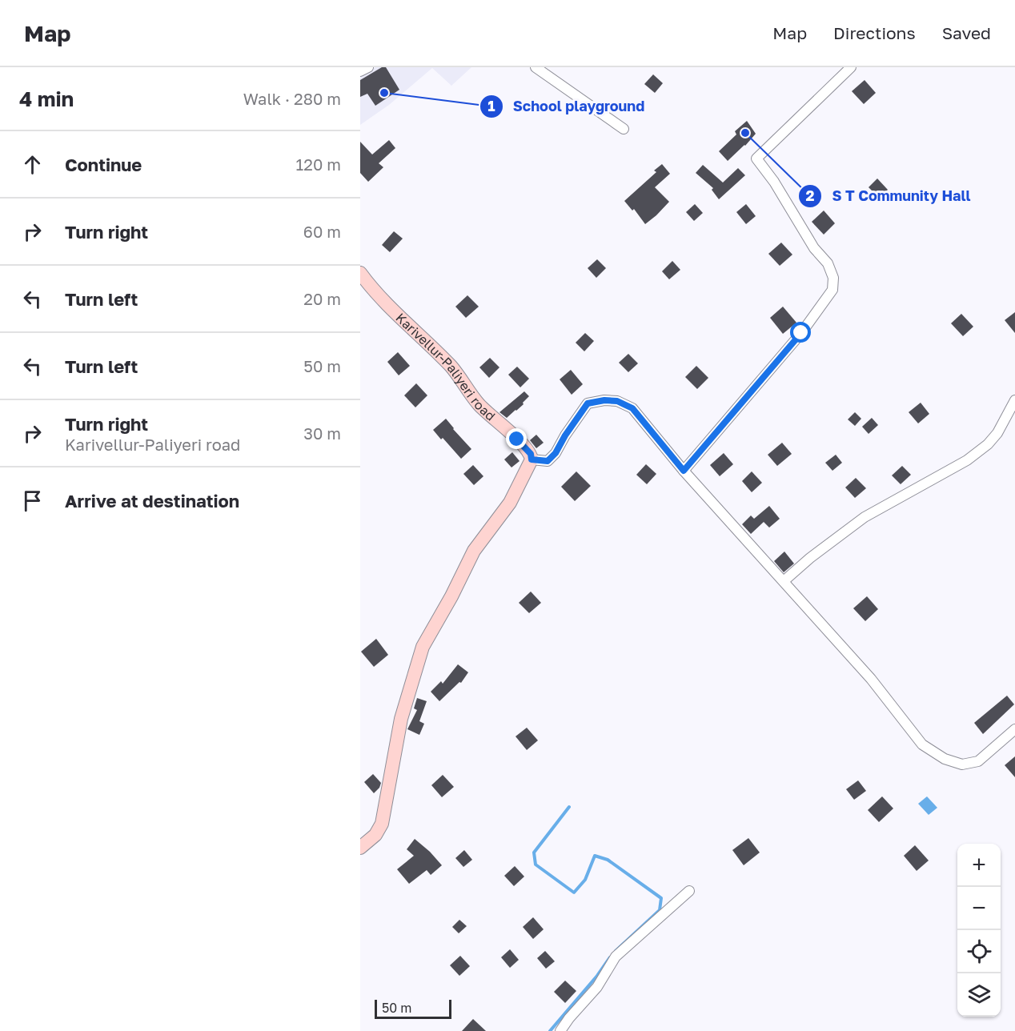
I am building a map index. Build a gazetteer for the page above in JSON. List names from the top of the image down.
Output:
{
  "streets": {
    "main road": ["Karivellur-Paliyeri road"]
  },
  "places": ["School playground", "S T Community Hall"],
  "scale_bar": "50 m",
  "page": {
    "header": "Map",
    "nav": ["Map", "Directions", "Saved"],
    "heading": ["4 min", "Walk · 280 m"],
    "list": [
      ["Continue", "120 m"],
      ["Turn right", "60 m"],
      ["Turn left", "20 m"],
      ["Turn left", "50 m"],
      ["Turn right", "Karivellur-Paliyeri road", "30 m"],
      "Arrive at destination"
    ],
    "map_buttons": ["+", "−"],
    "scale": "50 m"
  }
}
